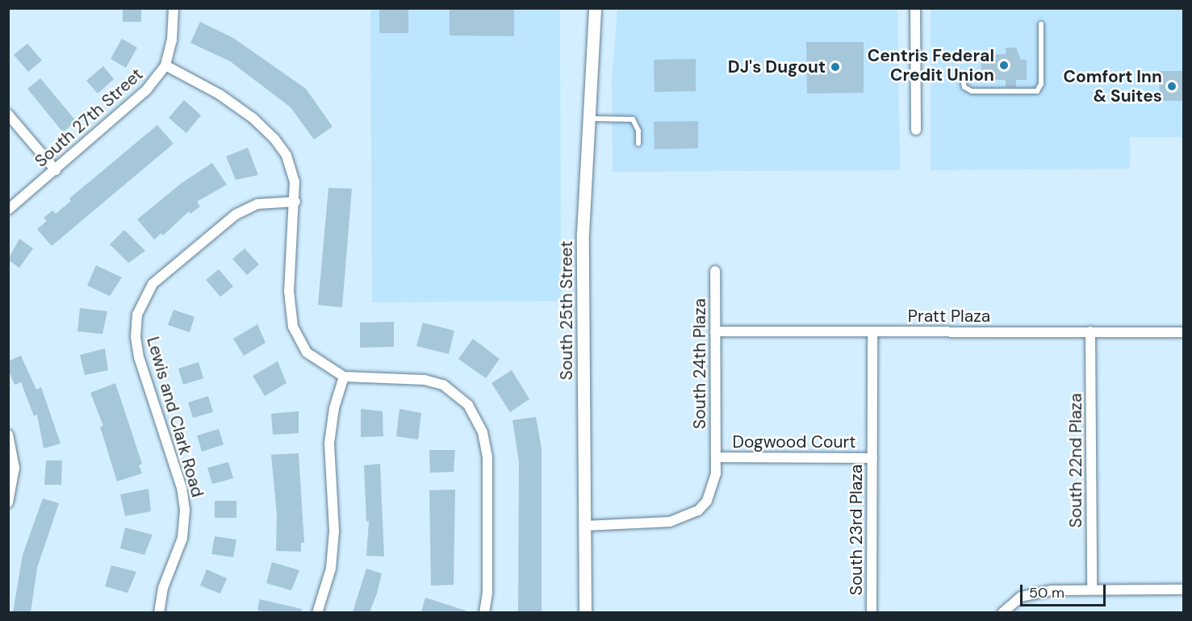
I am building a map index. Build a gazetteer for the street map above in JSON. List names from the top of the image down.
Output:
{
  "streets": {
    "street": [
      "South 27th Street",
      "South 25th Street",
      "Pratt Plaza",
      "South 24th Plaza",
      "Lewis and Clark Road",
      "Dogwood Court",
      "South 22nd Plaza",
      "South 23rd Plaza"
    ]
  },
  "crossings": [
    ["South 25th Street", "Dogwood Court"],
    ["Pratt Plaza", "South 24th Plaza"],
    ["Pratt Plaza", "South 22nd Plaza"],
    ["Pratt Plaza", "South 23rd Plaza"],
    ["South 24th Plaza", "Dogwood Court"],
    ["Dogwood Court", "South 23rd Plaza"]
  ],
  "places": ["Centris Federal Credit Union", "DJ's Dugout", "Comfort Inn & Suites"],
  "scale_bar": "50 m"
}
